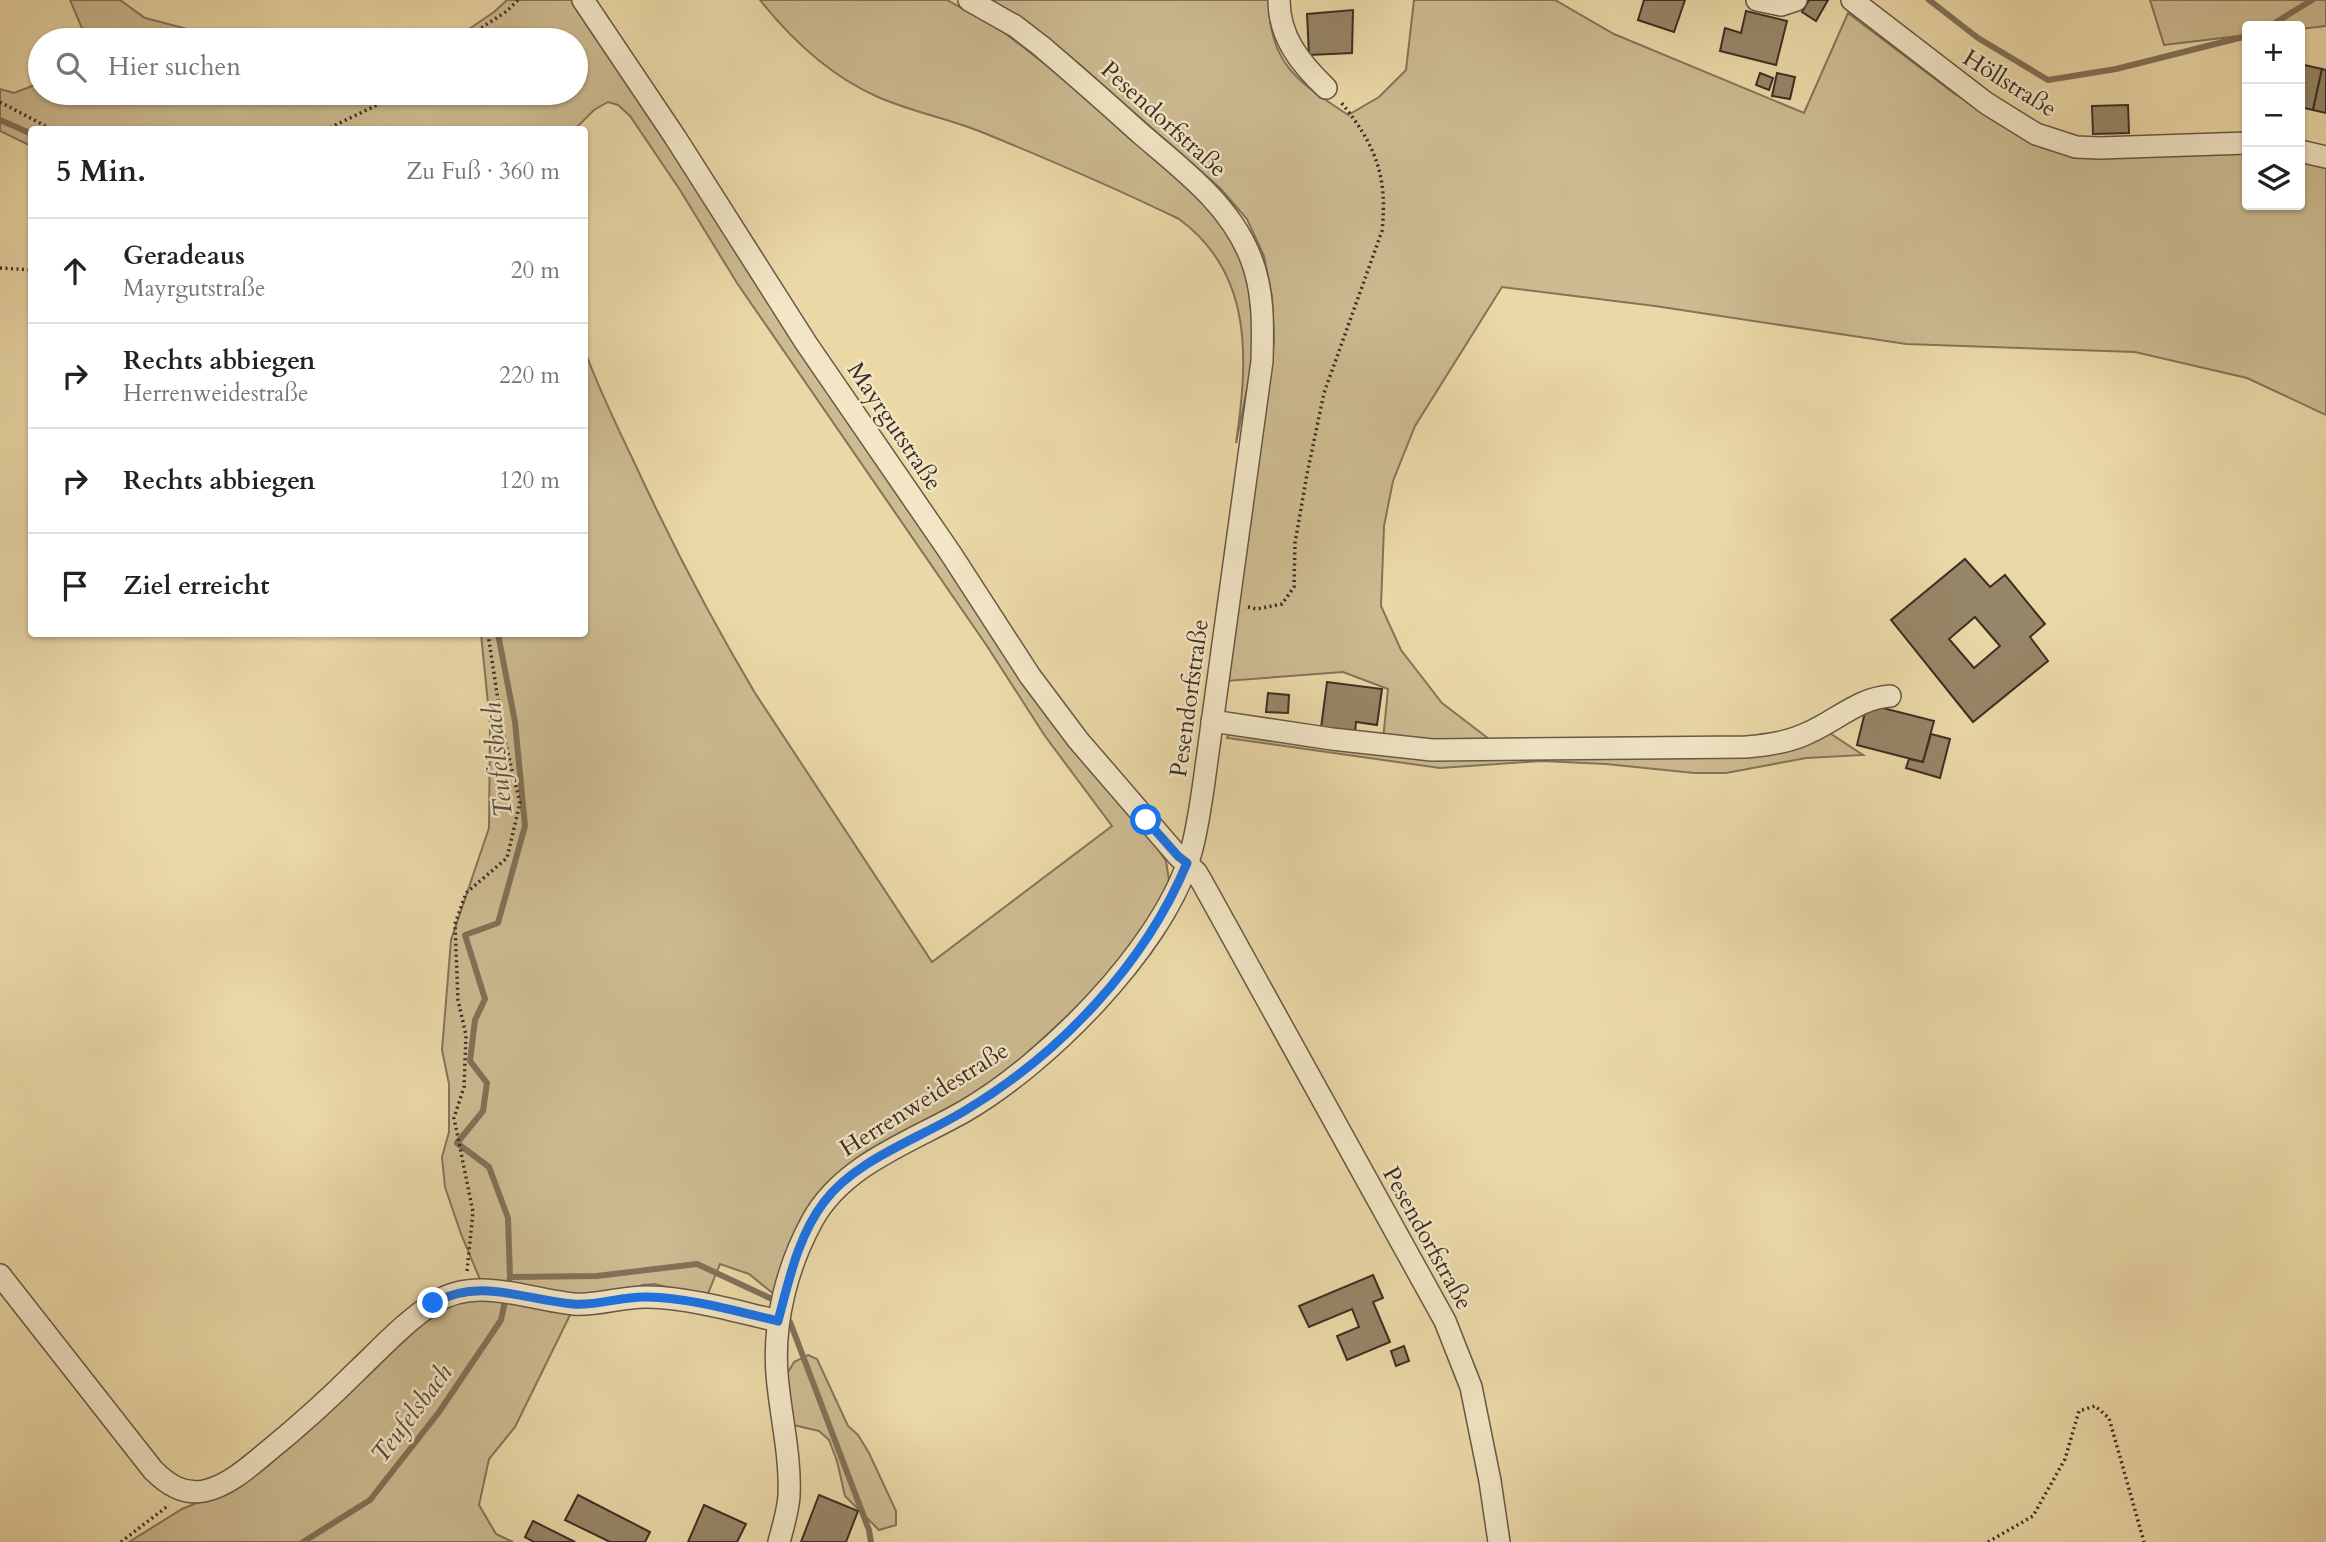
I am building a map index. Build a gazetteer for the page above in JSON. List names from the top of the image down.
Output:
{
  "streets": {
    "street": [
      "Höllstraße",
      "Pesendorfstraße",
      "Mayrgutstraße",
      "Herrenweidestraße"
    ]
  },
  "crossings": [
    ["Pesendorfstraße", "Mayrgutstraße"],
    ["Pesendorfstraße", "Herrenweidestraße"],
    ["Mayrgutstraße", "Herrenweidestraße"]
  ],
  "water": ["Teufelsbach"],
  "page": {
    "map_buttons": ["+", "−"],
    "search": "Hier suchen",
    "heading": ["5 Min.", "Zu Fuß · 360 m"],
    "list": [
      ["Geradeaus", "Mayrgutstraße", "20 m"],
      ["Rechts abbiegen", "Herrenweidestraße", "220 m"],
      ["Rechts abbiegen", "120 m"],
      "Ziel erreicht"
    ]
  }
}
